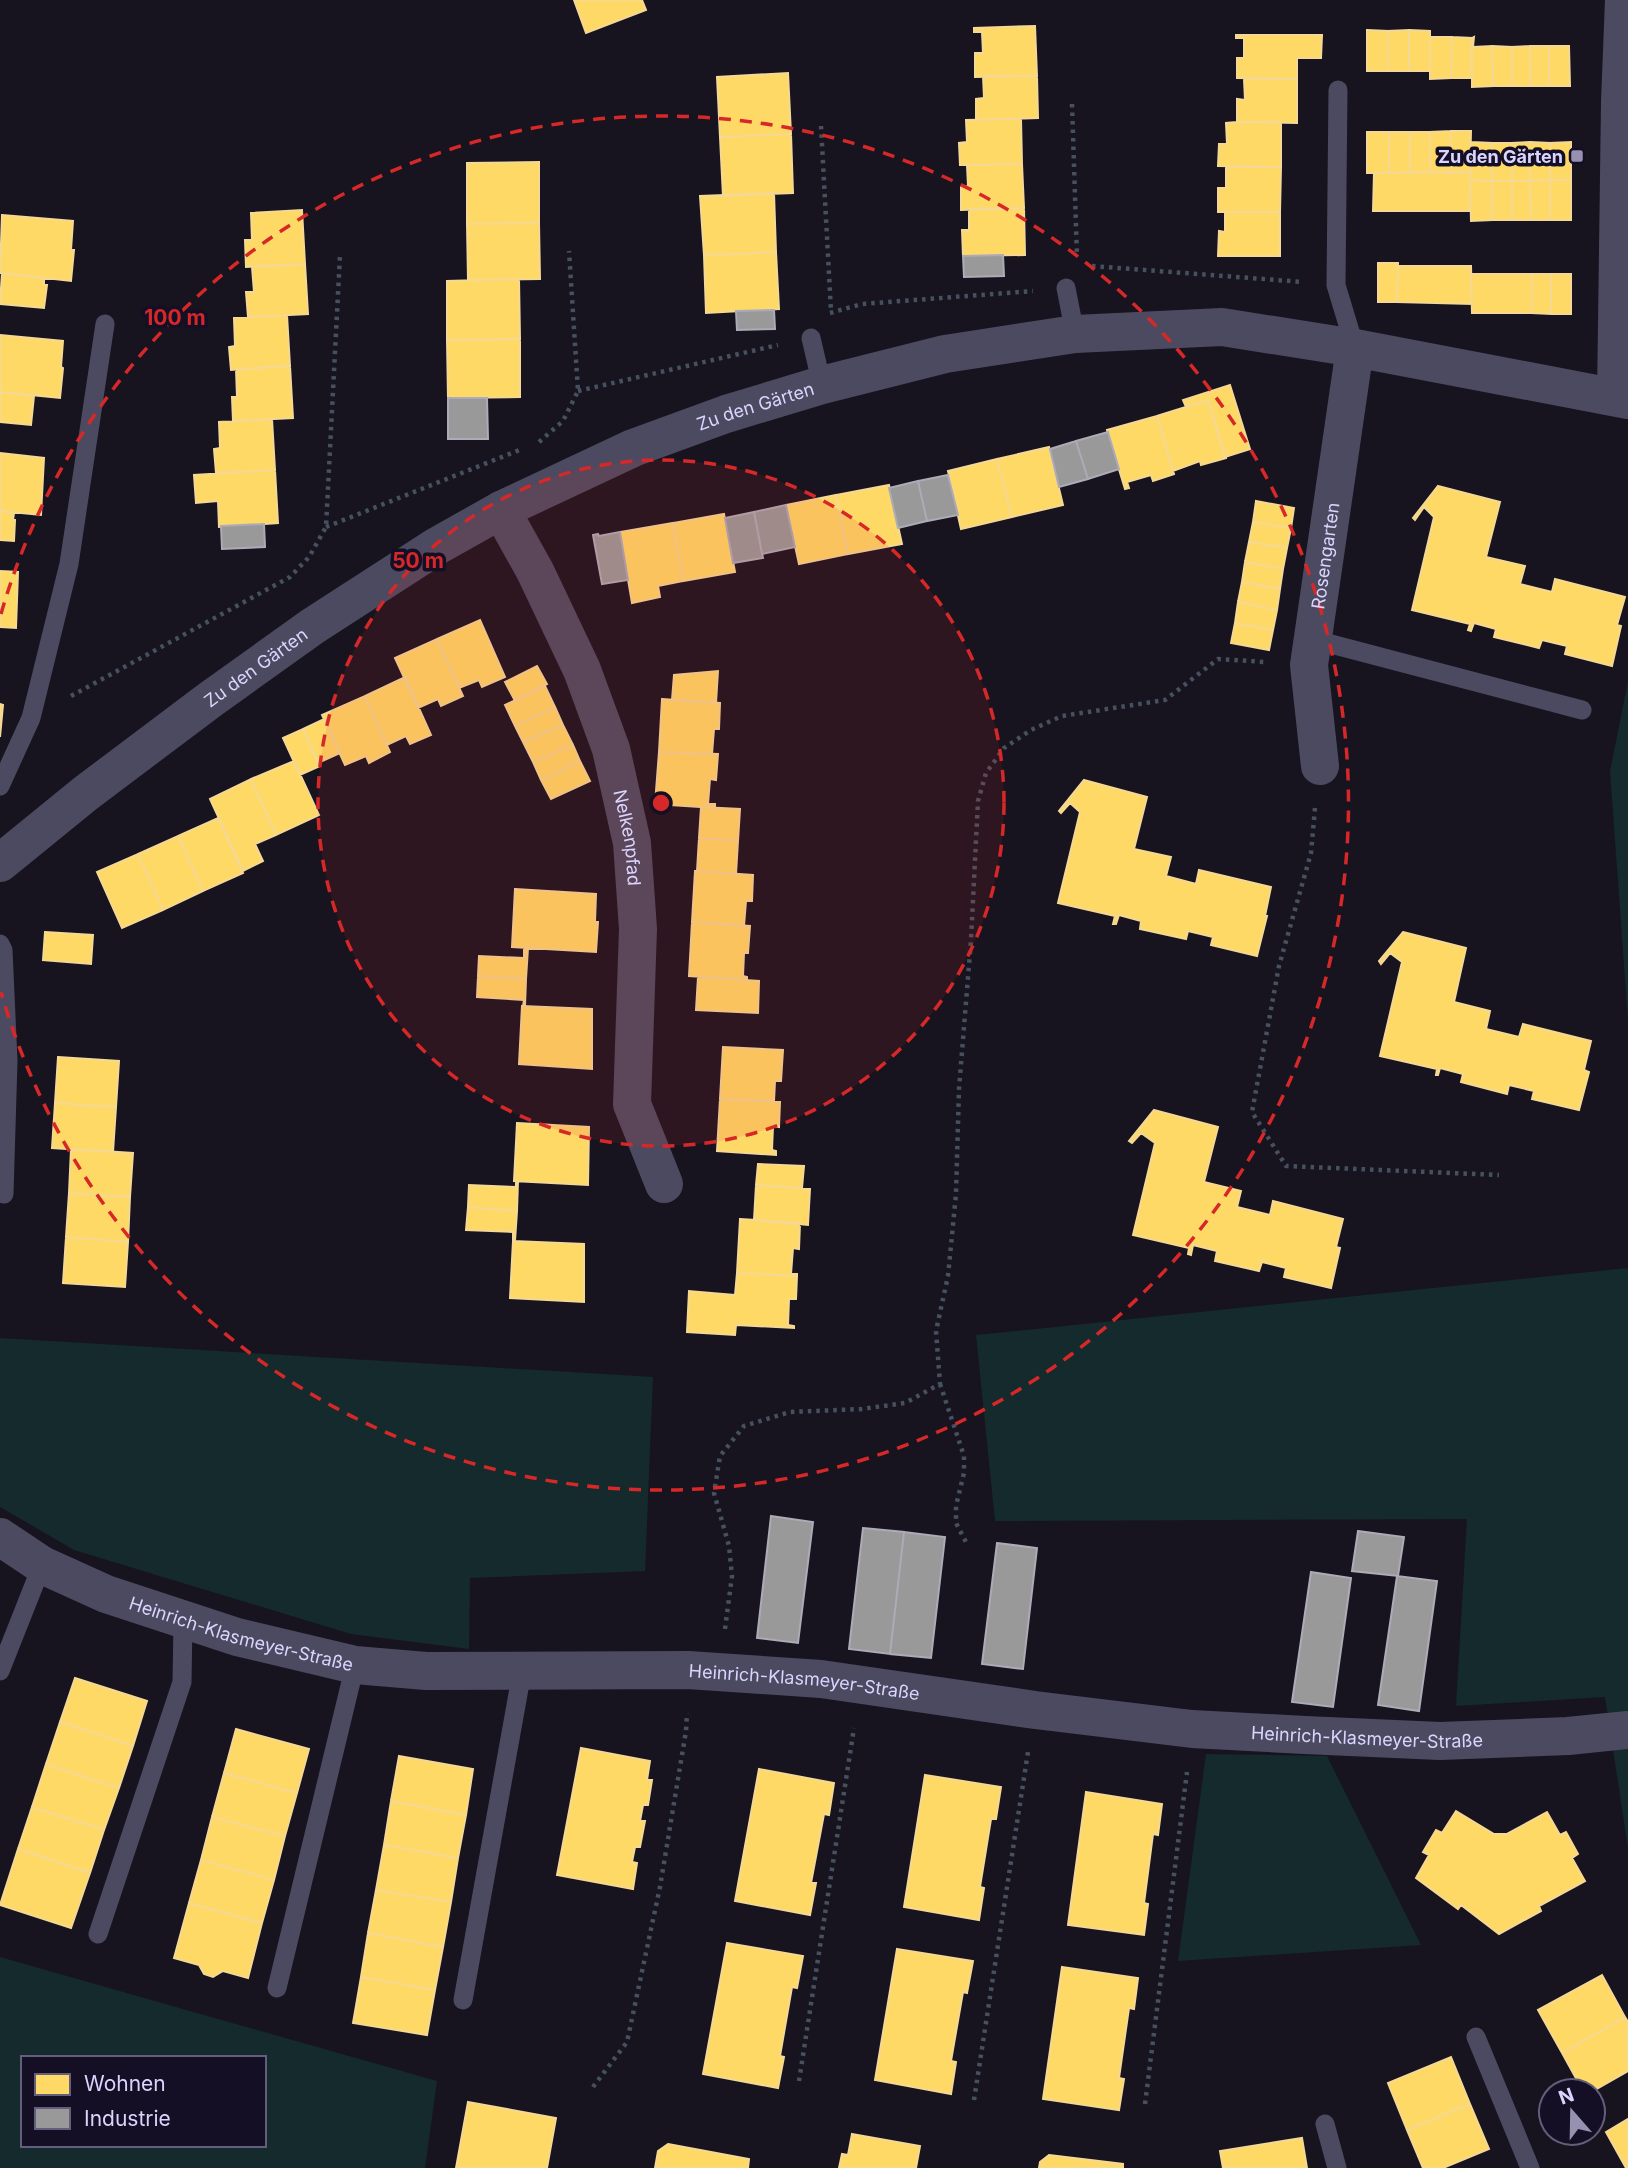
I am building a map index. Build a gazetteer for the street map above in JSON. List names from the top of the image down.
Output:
{
  "streets": {
    "street": [
      "Zu den Gärten",
      "Rosengarten",
      "Nelkenpfad",
      "Heinrich-Klasmeyer-Straße"
    ]
  },
  "crossings": [
    ["Zu den Gärten", "Rosengarten"],
    ["Zu den Gärten", "Nelkenpfad"]
  ],
  "places": {
    "transit": ["Zu den Gärten"]
  },
  "legend": ["Wohnen", "Industrie"],
  "north": "top",
  "rings": ["100 m", "50 m"]
}
